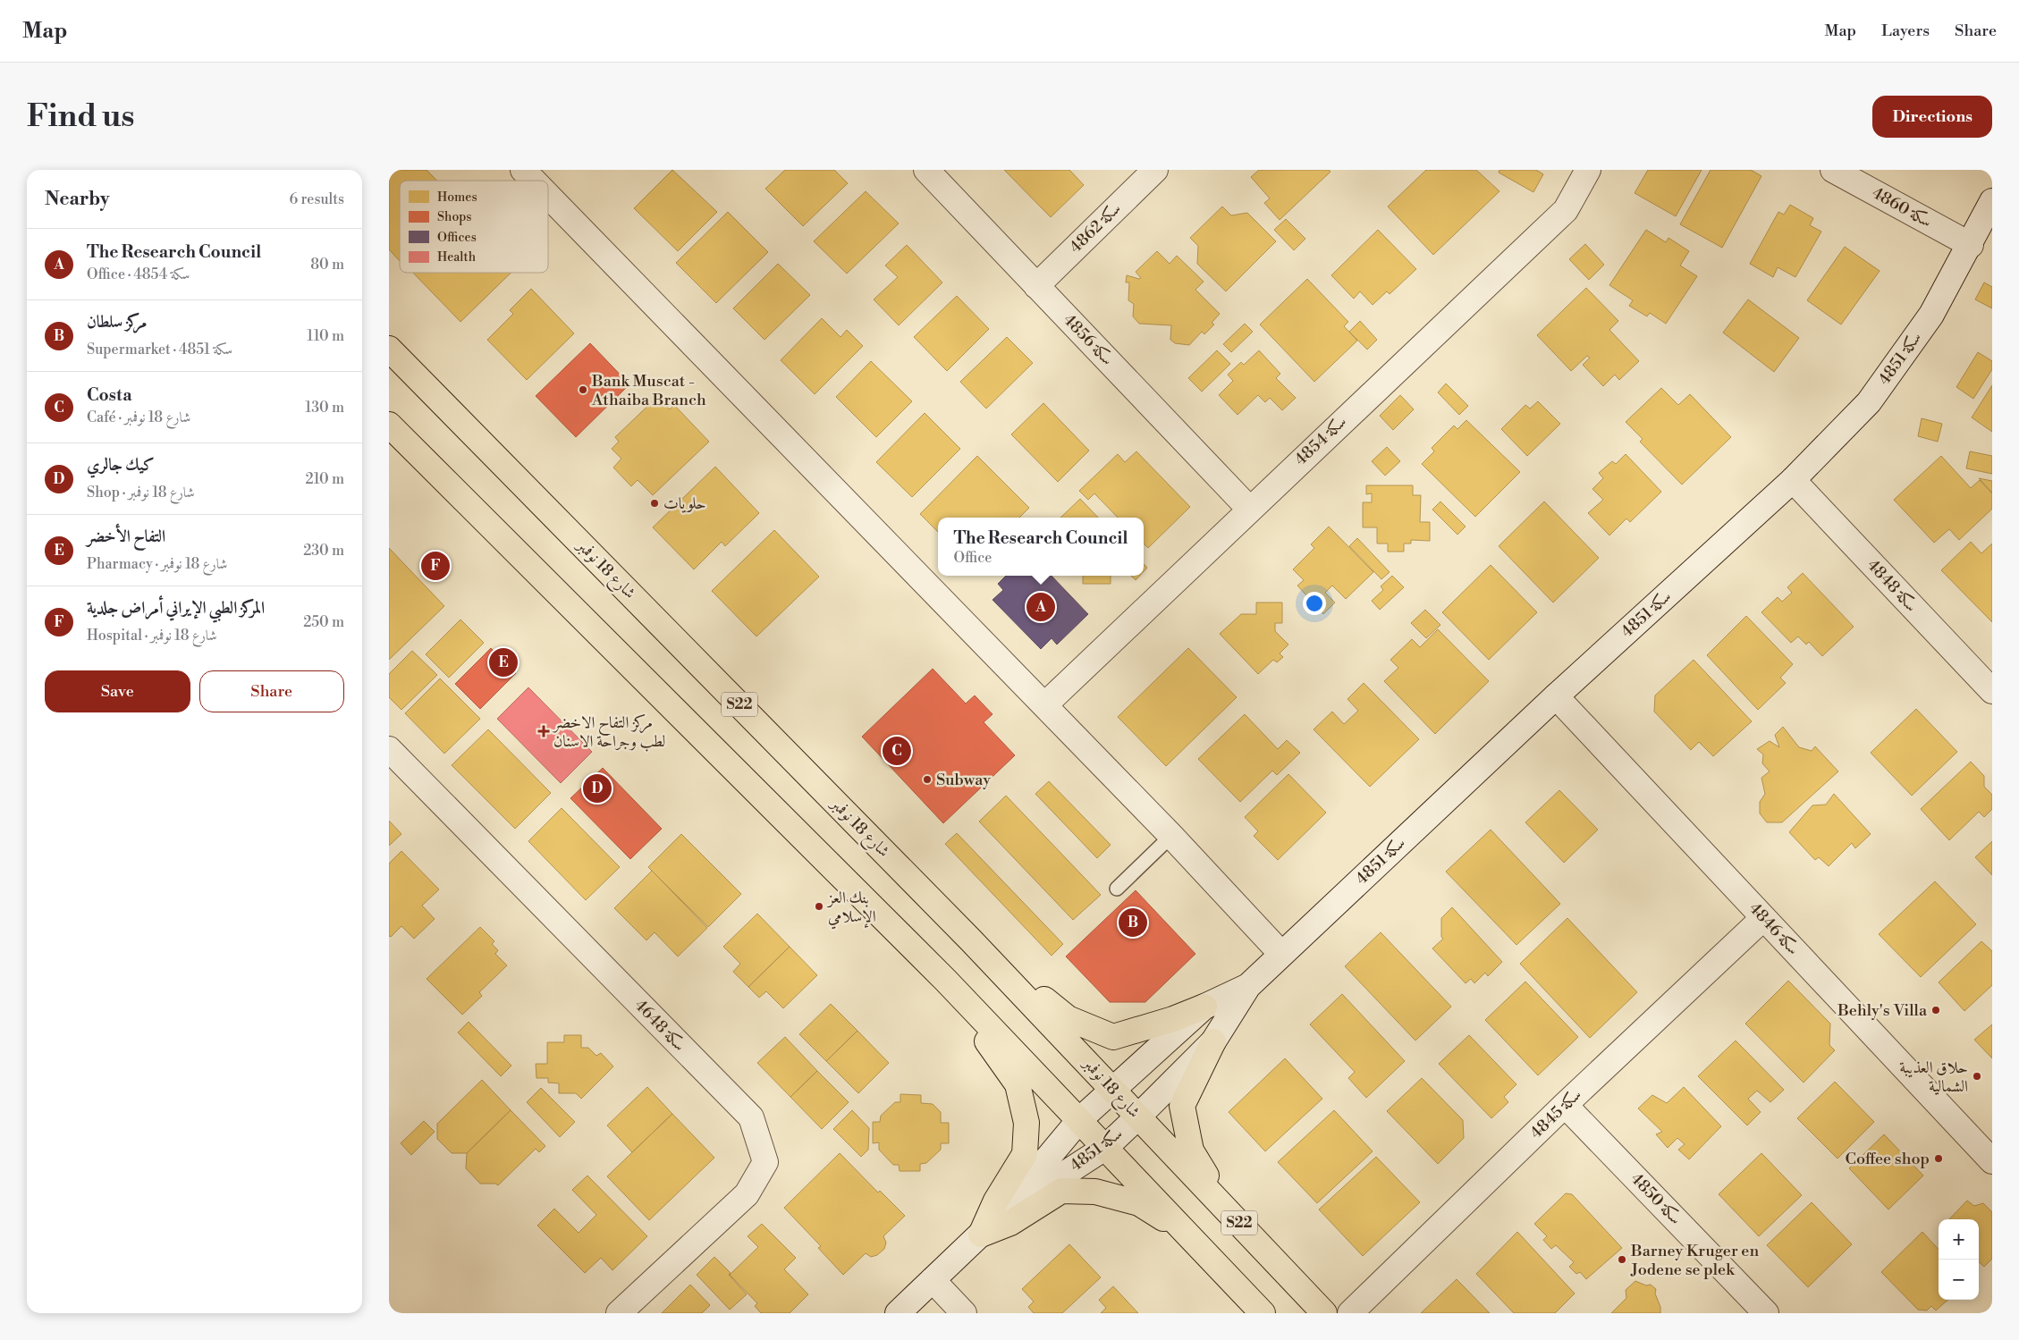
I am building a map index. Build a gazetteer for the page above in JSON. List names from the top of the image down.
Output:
{
  "streets": {
    "main road": ["شارع 18 نوفمبر", "S22"],
    "street": [
      "سكة 4860",
      "سكة 4862",
      "سكة 4856",
      "سكة 4851",
      "سكة 4854",
      "سكة 4848",
      "سكة 4846",
      "سكة 4648",
      "سكة 4845",
      "سكة 4850"
    ]
  },
  "crossings": [
    ["سكة 4860", "سكة 4851"],
    ["سكة 4862", "سكة 4856"],
    ["سكة 4856", "سكة 4854"],
    ["سكة 4851", "شارع 18 نوفمبر"],
    ["سكة 4851", "سكة 4848"],
    ["سكة 4851", "سكة 4846"],
    ["سكة 4846", "سكة 4845"],
    ["سكة 4845", "سكة 4850"]
  ],
  "places": {
    "other": [
      "Bank Muscat - Athaiba Branch",
      "حلويات",
      "Subway",
      "بنك العز الإسلامي",
      "Behly's Villa",
      "حلاق العذيبة الشمالية",
      "Coffee shop",
      "Barney Kruger en Jodene se plek"
    ],
    "health": ["مركز التفاح الاخضر لطب وجراحة الاسنان"]
  },
  "legend": [
    "Homes",
    "Shops",
    "Offices",
    "Health"
  ],
  "page": {
    "header": "Map",
    "nav": ["Map", "Layers", "Share"],
    "buttons": [
      "Directions",
      ["Save", "Share"]
    ],
    "title": "Find us",
    "heading": ["Nearby", "6 results"],
    "list": [
      {
        "mark": "A",
        "name": "The Research Council",
        "note": "Office · سكة 4854",
        "value": "80 m"
      },
      {
        "mark": "B",
        "name": "مركز سلطان",
        "note": "Supermarket · سكة 4851",
        "value": "110 m"
      },
      {
        "mark": "C",
        "name": "Costa",
        "note": "Café · شارع 18 نوفمبر",
        "value": "130 m"
      },
      {
        "mark": "D",
        "name": "كيك جالري",
        "note": "Shop · شارع 18 نوفمبر",
        "value": "210 m"
      },
      {
        "mark": "E",
        "name": "التفاح الأخضر",
        "note": "Pharmacy · شارع 18 نوفمبر",
        "value": "230 m"
      },
      {
        "mark": "F",
        "name": "المركز الطبي الإيراني أمراض جلدية",
        "note": "Hospital · شارع 18 نوفمبر",
        "value": "250 m"
      }
    ],
    "popup": ["The Research Council", "Office"],
    "pins": [
      "F",
      "A",
      "E",
      "C",
      "D",
      "B"
    ],
    "map_buttons": ["+", "−"]
  }
}
